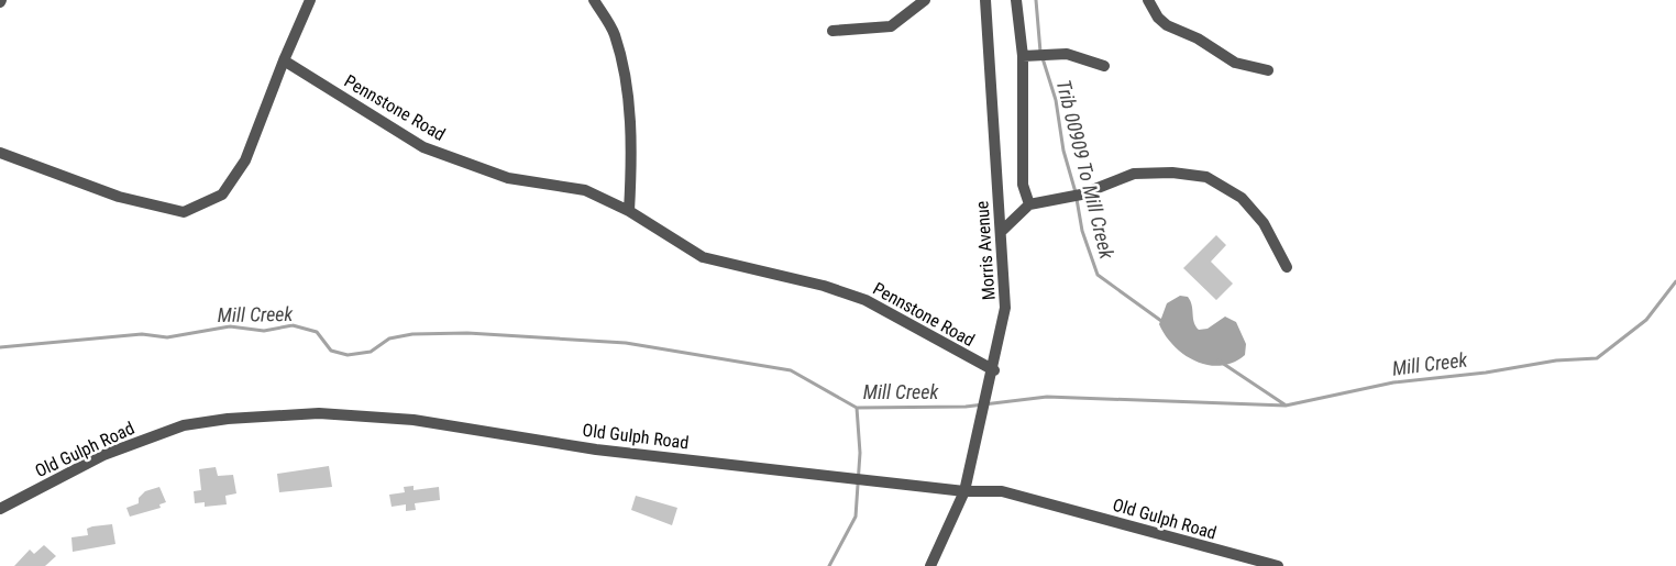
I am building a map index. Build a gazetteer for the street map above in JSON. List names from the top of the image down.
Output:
{
  "streets": {
    "street": ["Pennstone Road", "Morris Avenue", "Old Gulph Road"]
  },
  "crossings": [
    ["Pennstone Road", "Morris Avenue"],
    ["Morris Avenue", "Old Gulph Road"]
  ],
  "water": ["Trib 00909 To Mill Creek", "Mill Creek"]
}
